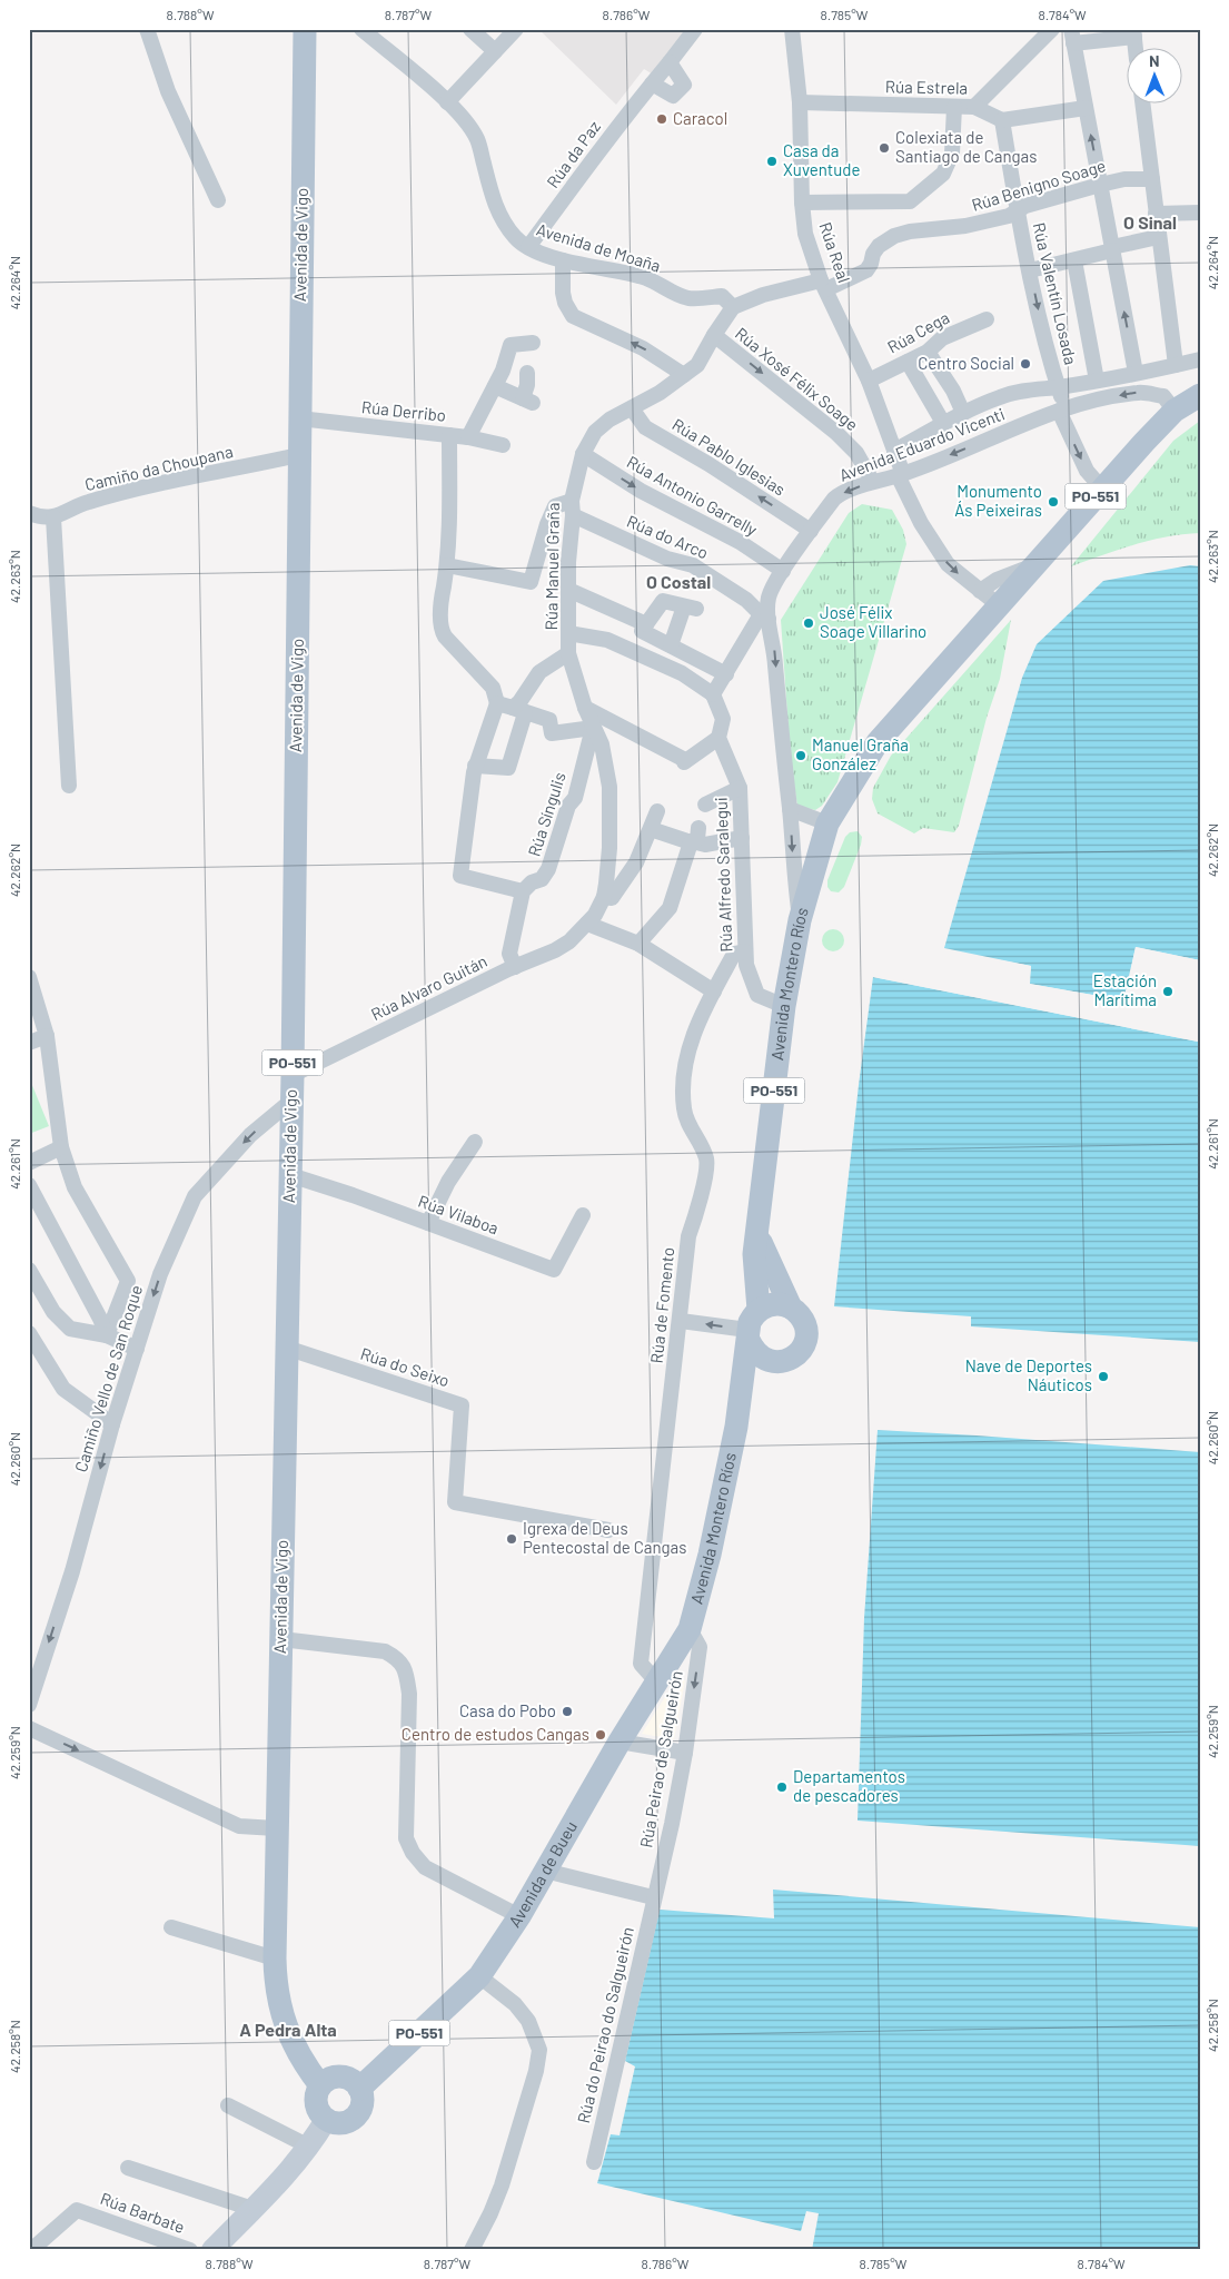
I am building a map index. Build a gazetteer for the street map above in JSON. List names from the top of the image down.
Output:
{
  "streets": {
    "main road": [
      "Avenida de Vigo",
      "PO-551",
      "Avenida Montero Ríos",
      "Avenida de Bueu"
    ],
    "street": [
      "Rúa Estrela",
      "Rúa da Paz",
      "Rúa Benigno Soage",
      "Avenida de Moaña",
      "Rúa Real",
      "Rúa Valentín Losada",
      "Rúa Cega",
      "Rúa Xosé Félix Soage",
      "Rúa Derribo",
      "Avenida Eduardo Vicenti",
      "Rúa Pablo Iglesias",
      "Camiño da Choupana",
      "Rúa Antonio Garrelly",
      "Rúa do Arco",
      "Rúa Manuel Graña",
      "Rúa Síngulis",
      "Rúa Alfredo Saralegui",
      "Rúa Alvaro Guitán",
      "Rúa Vilaboa",
      "Rúa de Fomento",
      "Rúa do Seixo",
      "Camiño Vello de San Roque",
      "Rúa Peirao de Salgueirón",
      "Rúa do Peirao do Salgueirón",
      "Rúa Barbate"
    ]
  },
  "crossings": [
    ["Rúa Estrela", "Rúa Real"],
    ["Rúa da Paz", "Avenida de Moaña"],
    ["Rúa Benigno Soage", "Avenida de Moaña"],
    ["Rúa Benigno Soage", "Rúa Real"],
    ["Rúa Benigno Soage", "Rúa Valentín Losada"],
    ["Rúa Benigno Soage", "Rúa Manuel Graña"],
    ["Avenida de Vigo", "Rúa Derribo"],
    ["Avenida de Vigo", "Camiño da Choupana"],
    ["Avenida de Vigo", "Rúa Alvaro Guitán"],
    ["Avenida de Vigo", "Rúa Vilaboa"],
    ["Avenida de Vigo", "Rúa do Seixo"],
    ["Avenida de Vigo", "Camiño Vello de San Roque"],
    ["Avenida de Vigo", "Avenida de Bueu"],
    ["Avenida de Moaña", "Rúa Manuel Graña"],
    ["Rúa Real", "Rúa Cega"],
    ["Rúa Real", "Avenida Eduardo Vicenti"],
    ["Rúa Real", "PO-551"],
    ["Rúa Valentín Losada", "Avenida Eduardo Vicenti"],
    ["Rúa Valentín Losada", "PO-551"],
    ["Rúa Xosé Félix Soage", "Avenida Eduardo Vicenti"],
    ["Rúa Xosé Félix Soage", "Rúa Manuel Graña"],
    ["Avenida Eduardo Vicenti", "Rúa Pablo Iglesias"],
    ["Avenida Eduardo Vicenti", "Rúa Antonio Garrelly"],
    ["Avenida Eduardo Vicenti", "PO-551"],
    ["Avenida Eduardo Vicenti", "Rúa do Arco"],
    ["Avenida Eduardo Vicenti", "Avenida Montero Ríos"],
    ["Rúa Pablo Iglesias", "Rúa Manuel Graña"],
    ["Rúa Antonio Garrelly", "Rúa Manuel Graña"],
    ["PO-551", "Avenida Montero Ríos"],
    ["Rúa do Arco", "Rúa Manuel Graña"],
    ["Rúa Manuel Graña", "Rúa Síngulis"],
    ["Rúa Manuel Graña", "Rúa Alvaro Guitán"],
    ["Rúa Alfredo Saralegui", "Avenida Montero Ríos"],
    ["Rúa Alfredo Saralegui", "Rúa de Fomento"],
    ["Avenida Montero Ríos", "Rúa Peirao de Salgueirón"],
    ["Avenida Montero Ríos", "Avenida de Bueu"],
    ["Rúa de Fomento", "Avenida de Bueu"],
    ["Rúa Peirao de Salgueirón", "Avenida de Bueu"],
    ["Rúa Peirao de Salgueirón", "Rúa do Peirao do Salgueirón"]
  ],
  "one_way": ["Rúa Pablo Iglesias", "Camiño Vello de San Roque", "Rúa Peirao de Salgueirón"],
  "districts": ["O Sinal", "O Costal", "A Pedra Alta"],
  "places": [
    "Caracol",
    "Colexiata de Santiago de Cangas",
    "Casa da Xuventude",
    "Centro Social",
    "Monumento Ás Peixeiras",
    "José Félix Soage Villarino",
    "Manuel Graña González",
    "Estación Marítima",
    "Nave de Deportes Náuticos",
    "Igrexa de Deus Pentecostal de Cangas",
    "Casa do Pobo",
    "Centro de estudos Cangas",
    "Departamentos de pescadores"
  ],
  "north": "top",
  "coordinates": [
    "8.788°W",
    "8.787°W",
    "8.786°W",
    "8.785°W",
    "8.784°W",
    "42.264°N",
    "42.263°N",
    "42.262°N",
    "42.261°N",
    "42.260°N",
    "42.259°N",
    "42.258°N"
  ]
}
